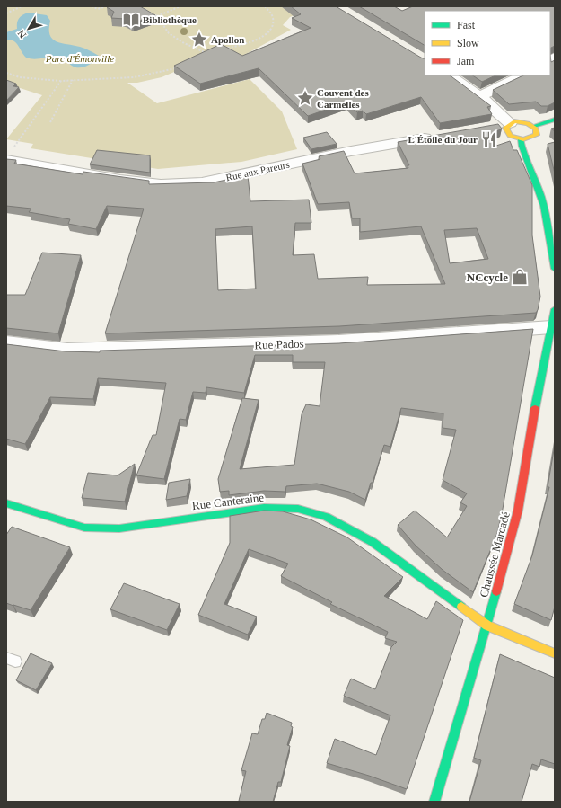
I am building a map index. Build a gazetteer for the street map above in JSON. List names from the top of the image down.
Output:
{
  "streets": {
    "street": [
      "Rue aux Pareurs",
      "Rue Pados",
      "Rue Canteraine",
      "Chaussée Marcadé"
    ]
  },
  "crossings": [
    ["Rue Pados", "Chaussée Marcadé"],
    ["Rue Canteraine", "Chaussée Marcadé"]
  ],
  "parks": ["Parc d'Émonville"],
  "places": {
    "library": ["Bibliothèque"],
    "place": ["Apollon", "Couvent des Carmelles"],
    "restaurant": ["L'Étoile du Jour"],
    "shop": ["NCcycle"]
  },
  "legend": ["Fast", "Slow", "Jam"],
  "north": "bottom left"
}
